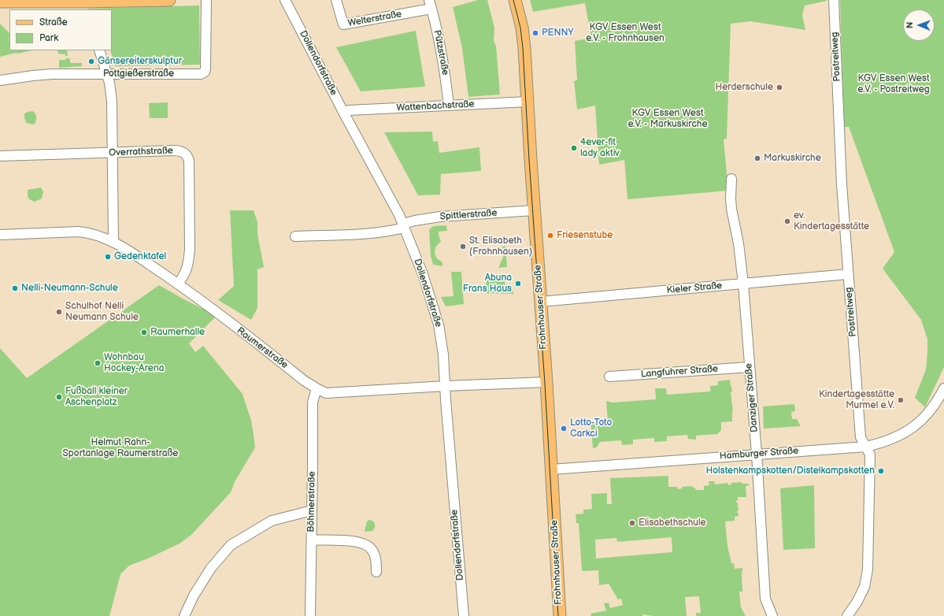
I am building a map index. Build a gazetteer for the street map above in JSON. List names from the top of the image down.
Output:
{
  "streets": {
    "main road": ["Frohnhauser Straße"],
    "street": [
      "Welterstraße",
      "Pützstraße",
      "Postreitweg",
      "Dollendorfstraße",
      "Pottgießerstraße",
      "Wattenbachstraße",
      "Overrathstraße",
      "Spittlerstraße",
      "Kieler Straße",
      "Raumerstraße",
      "Langfuhrer Straße",
      "Danziger Straße",
      "Hamburger Straße",
      "Böhmerstraße"
    ]
  },
  "crossings": [
    ["Welterstraße", "Pützstraße"],
    ["Pützstraße", "Wattenbachstraße"],
    ["Postreitweg", "Kieler Straße"],
    ["Postreitweg", "Hamburger Straße"],
    ["Dollendorfstraße", "Wattenbachstraße"],
    ["Dollendorfstraße", "Spittlerstraße"],
    ["Dollendorfstraße", "Raumerstraße"],
    ["Wattenbachstraße", "Frohnhauser Straße"],
    ["Overrathstraße", "Raumerstraße"],
    ["Spittlerstraße", "Frohnhauser Straße"],
    ["Kieler Straße", "Frohnhauser Straße"],
    ["Kieler Straße", "Danziger Straße"],
    ["Frohnhauser Straße", "Raumerstraße"],
    ["Frohnhauser Straße", "Hamburger Straße"],
    ["Raumerstraße", "Böhmerstraße"],
    ["Langfuhrer Straße", "Danziger Straße"],
    ["Danziger Straße", "Hamburger Straße"]
  ],
  "parks": [
    "KGV Essen West e.V. - Frohnhausen",
    "KGV Essen West e.V. - Postreitweg",
    "KGV Essen West e.V. - Markuskirche",
    "Helmut Rahn- Sportanlage Raumerstraße"
  ],
  "places": [
    "PENNY",
    "Gänsereiterskulptur",
    "Herderschule",
    "4ever-fit lady aktiv",
    "Markuskirche",
    "ev. Kindertagesstätte",
    "Friesenstube",
    "St. Elisabeth (Frohnhausen)",
    "Gedenktafel",
    "Abuna Frans Haus",
    "Nelli-Neumann-Schule",
    "Schulhof Nelli Neumann Schule",
    "Raumerhalle",
    "Wohnbau Hockey-Arena",
    "Fußball kleiner Aschenplatz",
    "Kindertagesstätte Murmel e.V.",
    "Lotto-Toto Carkci",
    "Holstenkampskotten/Distelkampskotten",
    "Elisabethschule"
  ],
  "legend": ["Straße", "Park"],
  "north": "left"
}
